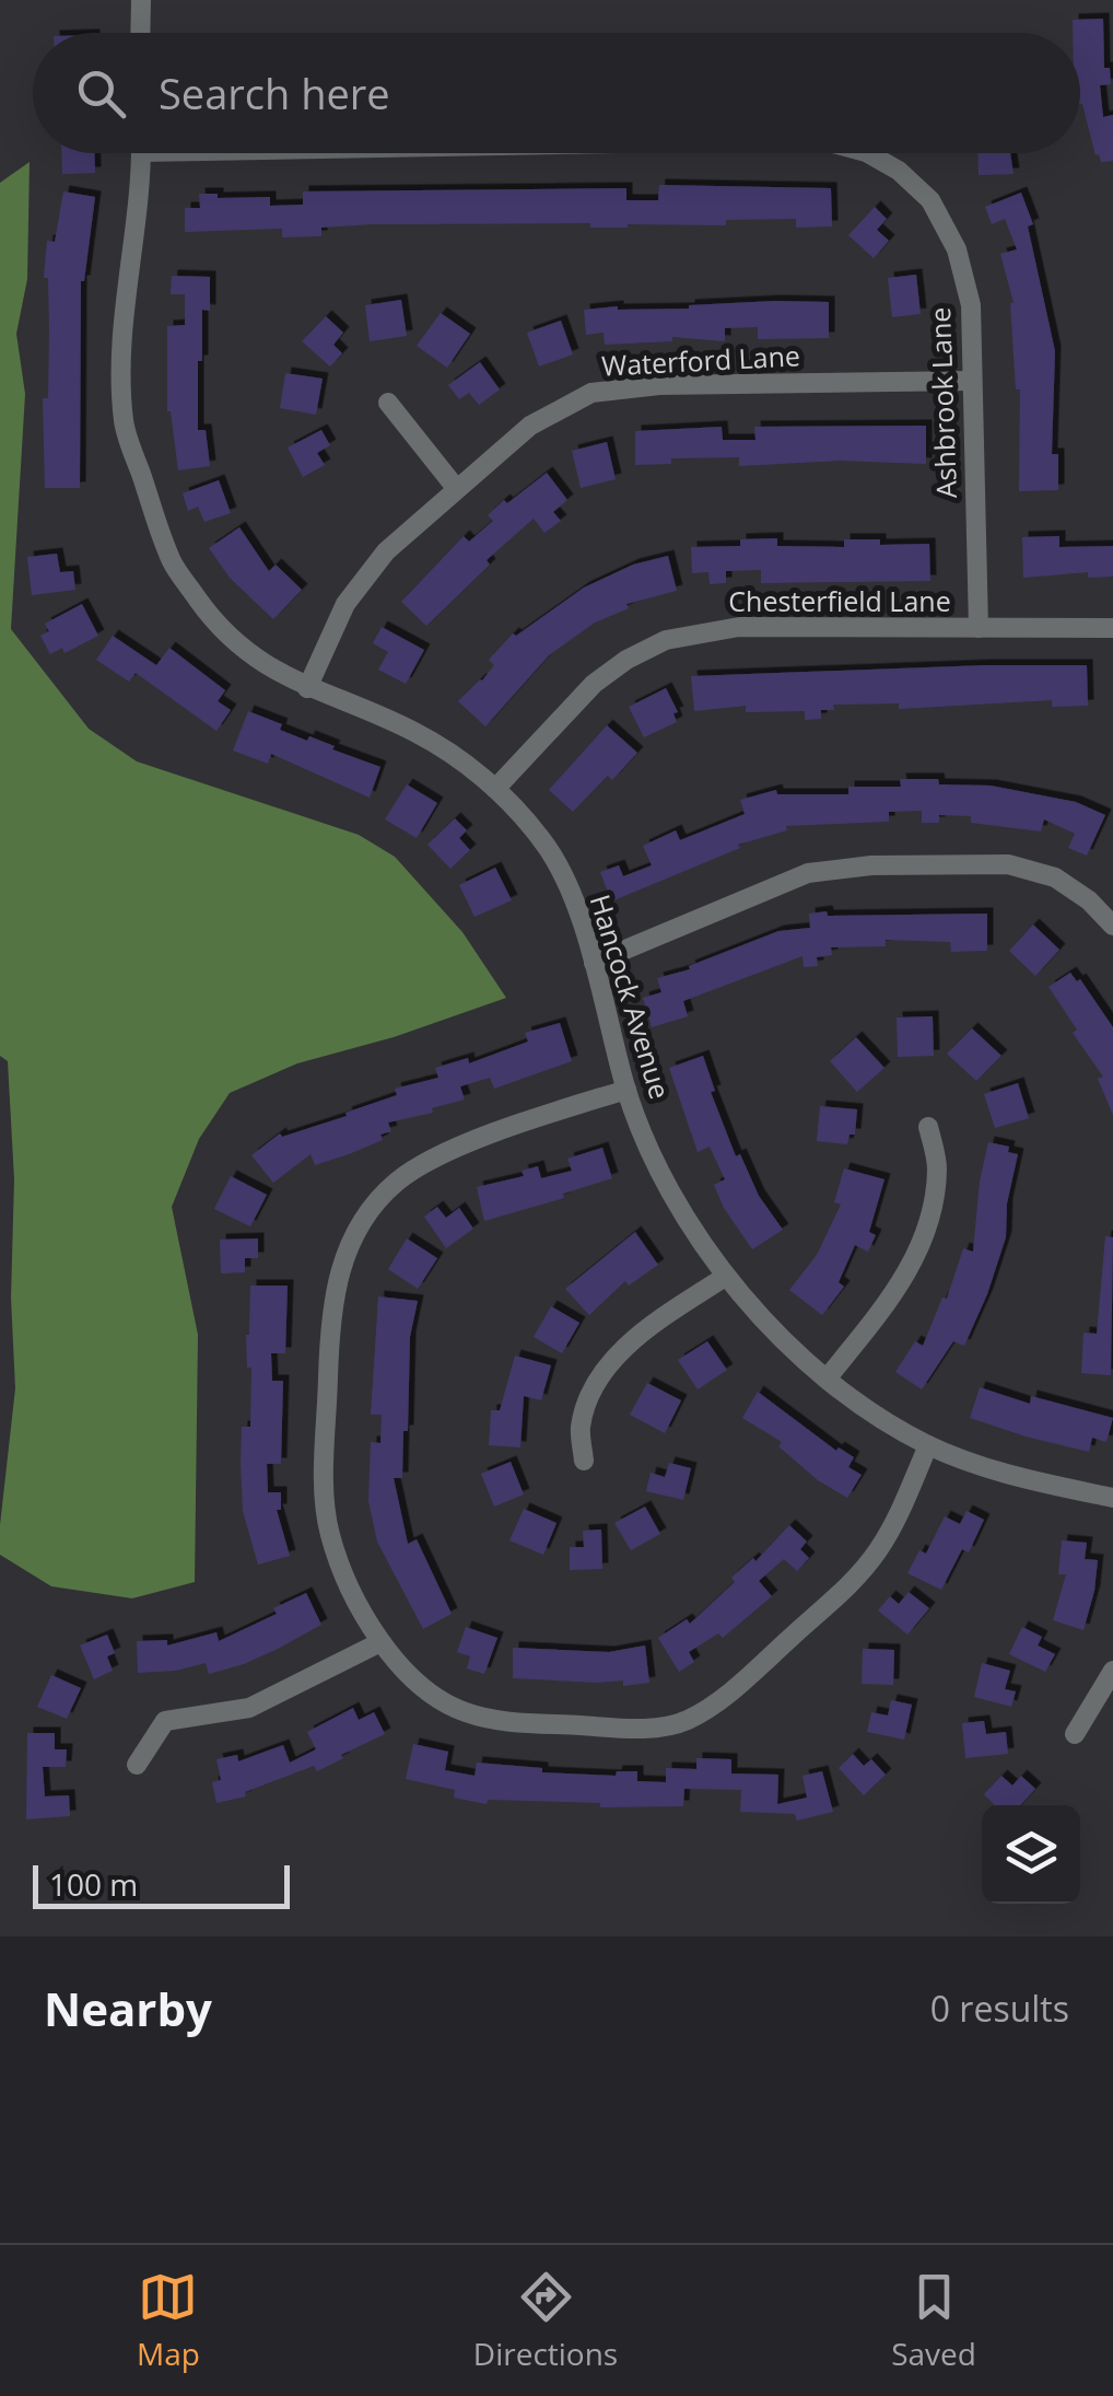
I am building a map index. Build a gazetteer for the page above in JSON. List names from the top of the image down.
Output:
{
  "streets": {
    "street": [
      "Waterford Lane",
      "Ashbrook Lane",
      "Chesterfield Lane",
      "Hancock Avenue"
    ]
  },
  "crossings": [
    ["Waterford Lane", "Ashbrook Lane"],
    ["Waterford Lane", "Hancock Avenue"],
    ["Ashbrook Lane", "Chesterfield Lane"],
    ["Chesterfield Lane", "Hancock Avenue"]
  ],
  "scale_bar": "100 m",
  "page": {
    "search": "Search here",
    "scale": "100 m",
    "heading": ["Nearby", "0 results"],
    "nav": ["Map", "Directions", "Saved"]
  }
}
